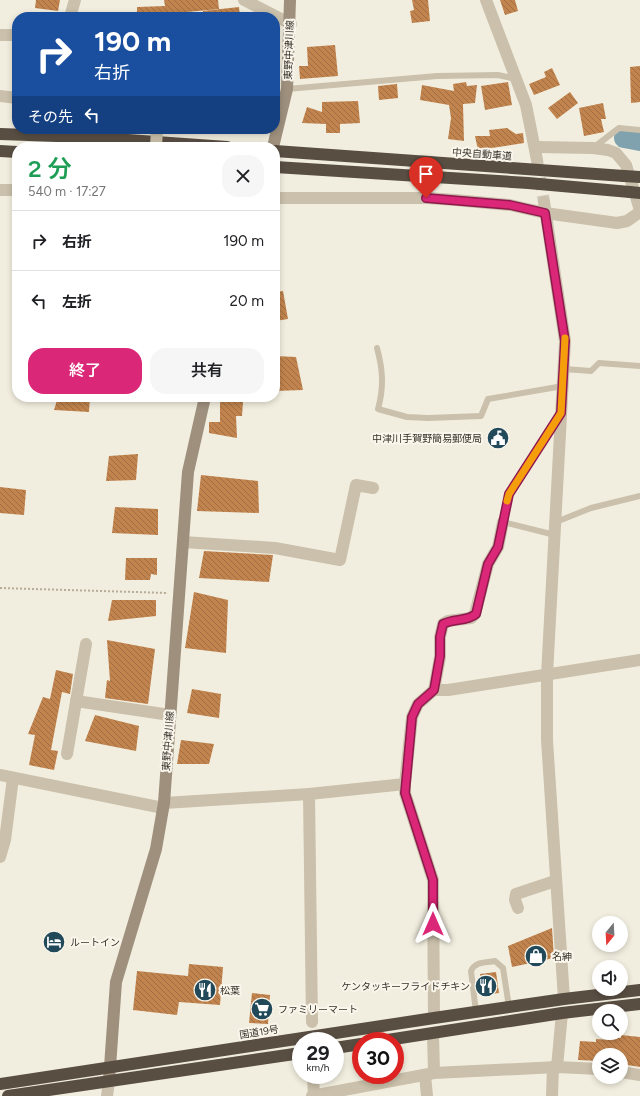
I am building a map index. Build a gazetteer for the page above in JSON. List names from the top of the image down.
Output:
{
  "streets": {
    "highway": ["中央自動車道", "国道19号"],
    "main road": ["東野中津川線"]
  },
  "crossings": [
    ["東野中津川線", "国道19号"]
  ],
  "places": {
    "public building": ["中津川手賀野簡易郵便局"],
    "hotel": ["ルートイン"],
    "shop": ["名紳"],
    "restaurant": ["ケンタッキーフライドチキン", "松葉"],
    "supermarket": ["ファミリーマート"]
  },
  "north": "bottom",
  "page": {
    "turn": ["190 m", "右折"],
    "then": "その先",
    "heading": ["2 分", "540 m · 17:27"],
    "list": [
      {
        "name": "右折",
        "value": "190 m"
      },
      {
        "name": "左折",
        "value": "20 m"
      }
    ],
    "buttons": ["終了", "共有"],
    "speed": "29 km/h",
    "limit": "30"
  }
}
